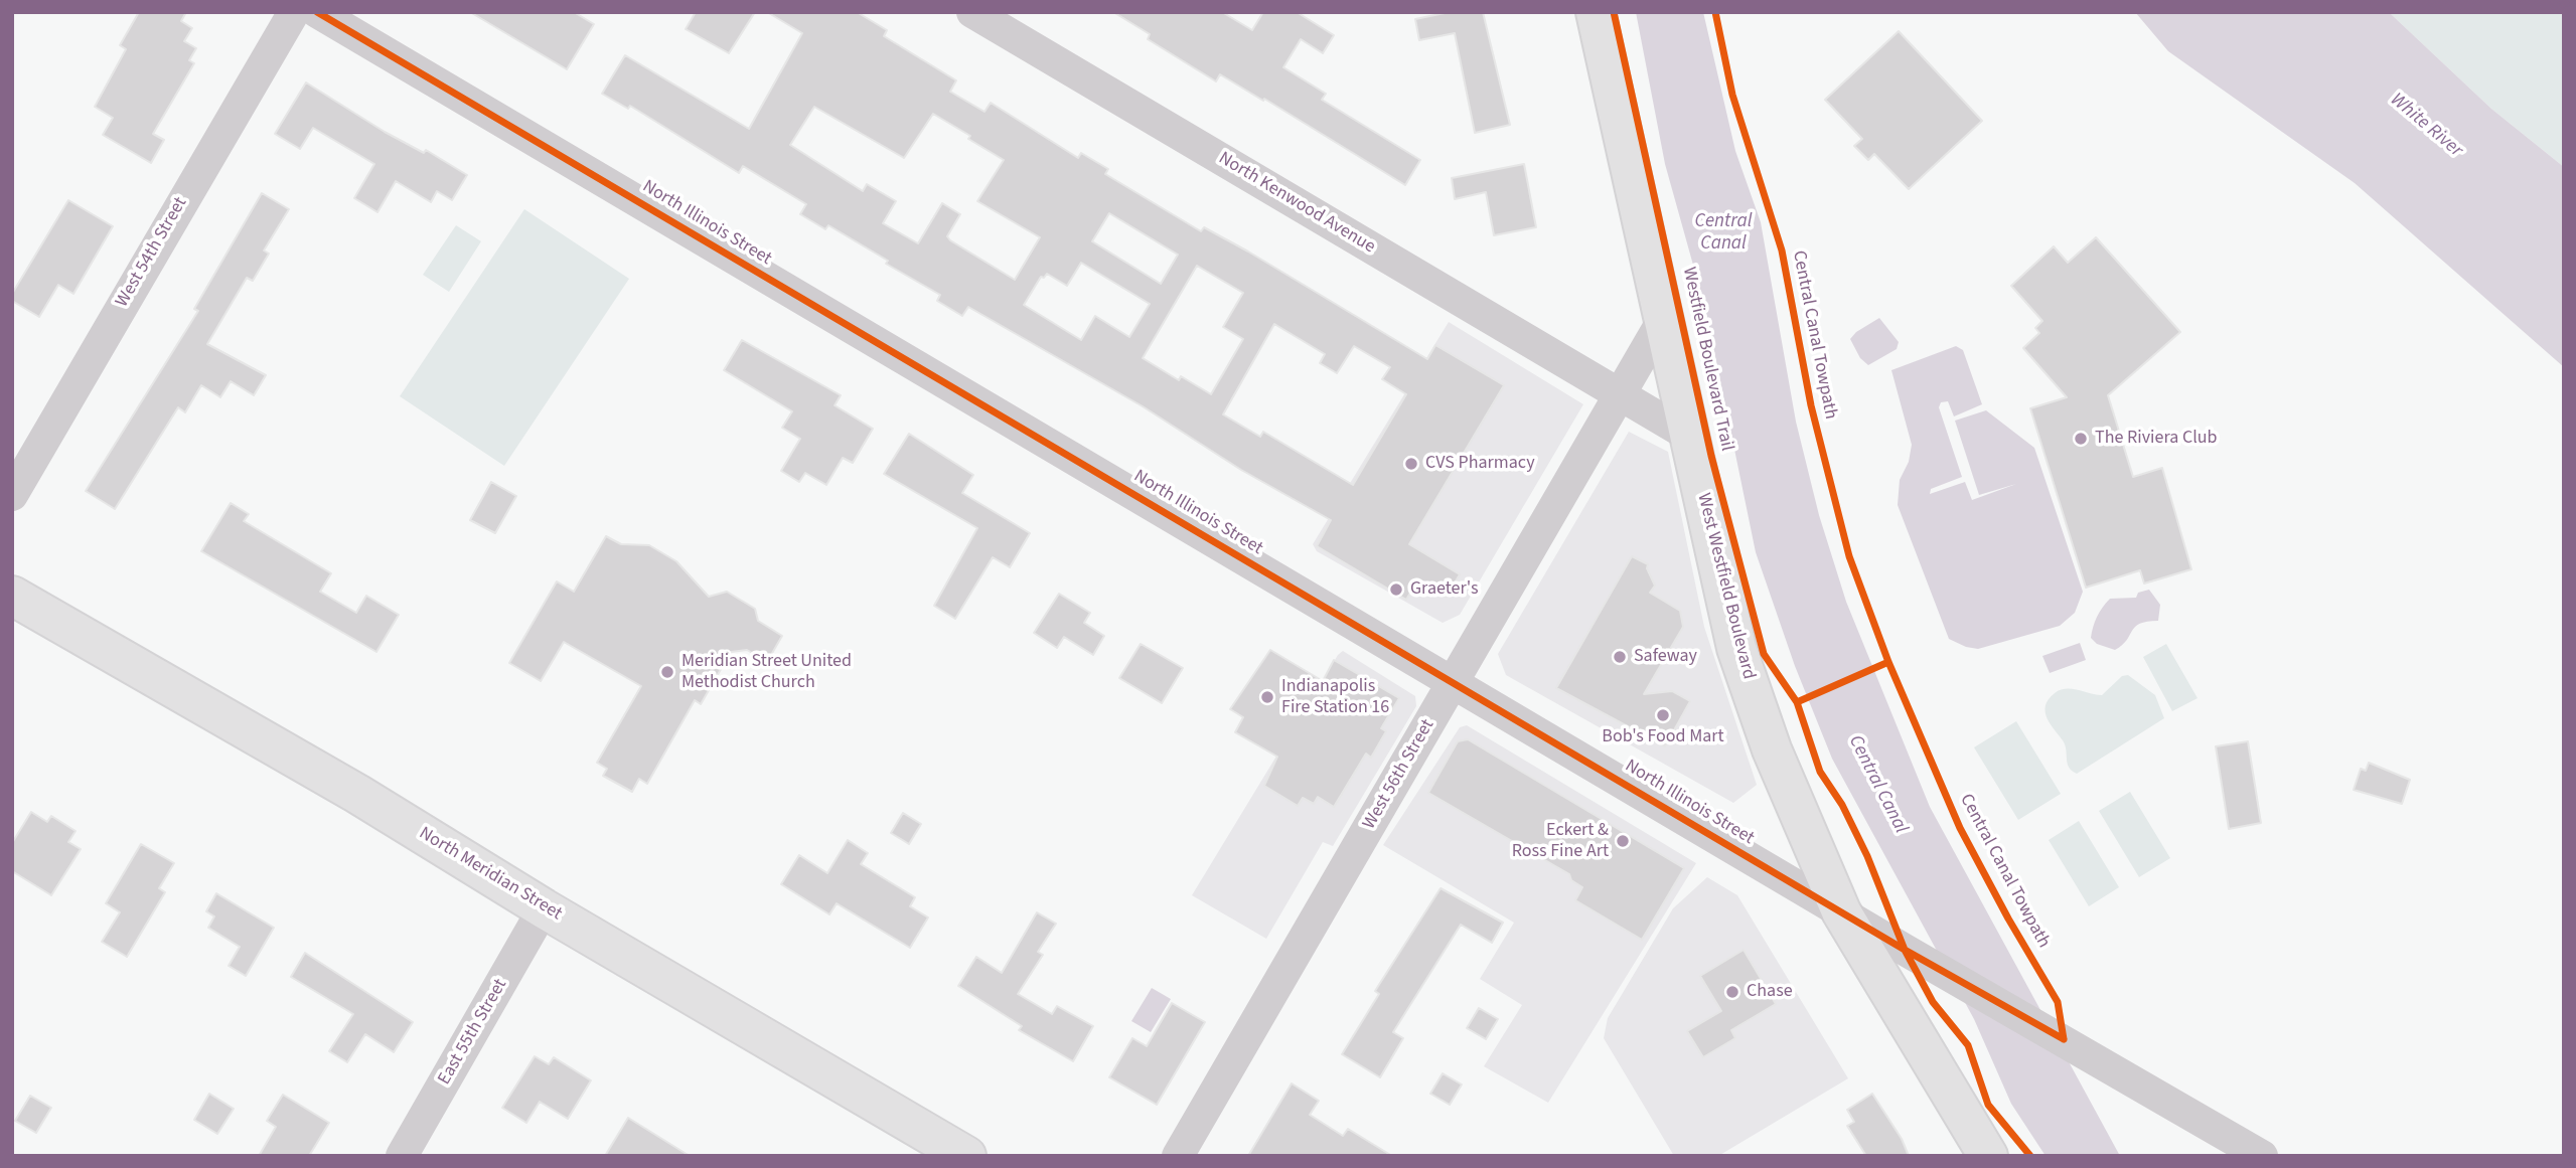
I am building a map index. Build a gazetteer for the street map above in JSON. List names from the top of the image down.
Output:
{
  "streets": {
    "main road": ["West Westfield Boulevard", "North Meridian Street"],
    "street": [
      "North Kenwood Avenue",
      "North Illinois Street",
      "West 54th Street",
      "West 56th Street",
      "East 55th Street"
    ],
    "cycle path": ["Central Canal Towpath", "Westfield Boulevard Trail"]
  },
  "crossings": [
    ["North Kenwood Avenue", "West Westfield Boulevard"],
    ["North Kenwood Avenue", "West 56th Street"],
    ["North Illinois Street", "West Westfield Boulevard"],
    ["North Illinois Street", "West 56th Street"],
    ["North Meridian Street", "East 55th Street"]
  ],
  "water": ["White River", "Central Canal"],
  "places": [
    "The Riviera Club",
    "CVS Pharmacy",
    "Graeter's",
    "Safeway",
    "Meridian Street United Methodist Church",
    "Indianapolis Fire Station 16",
    "Bob's Food Mart",
    "Eckert & Ross Fine Art",
    "Chase"
  ]
}
